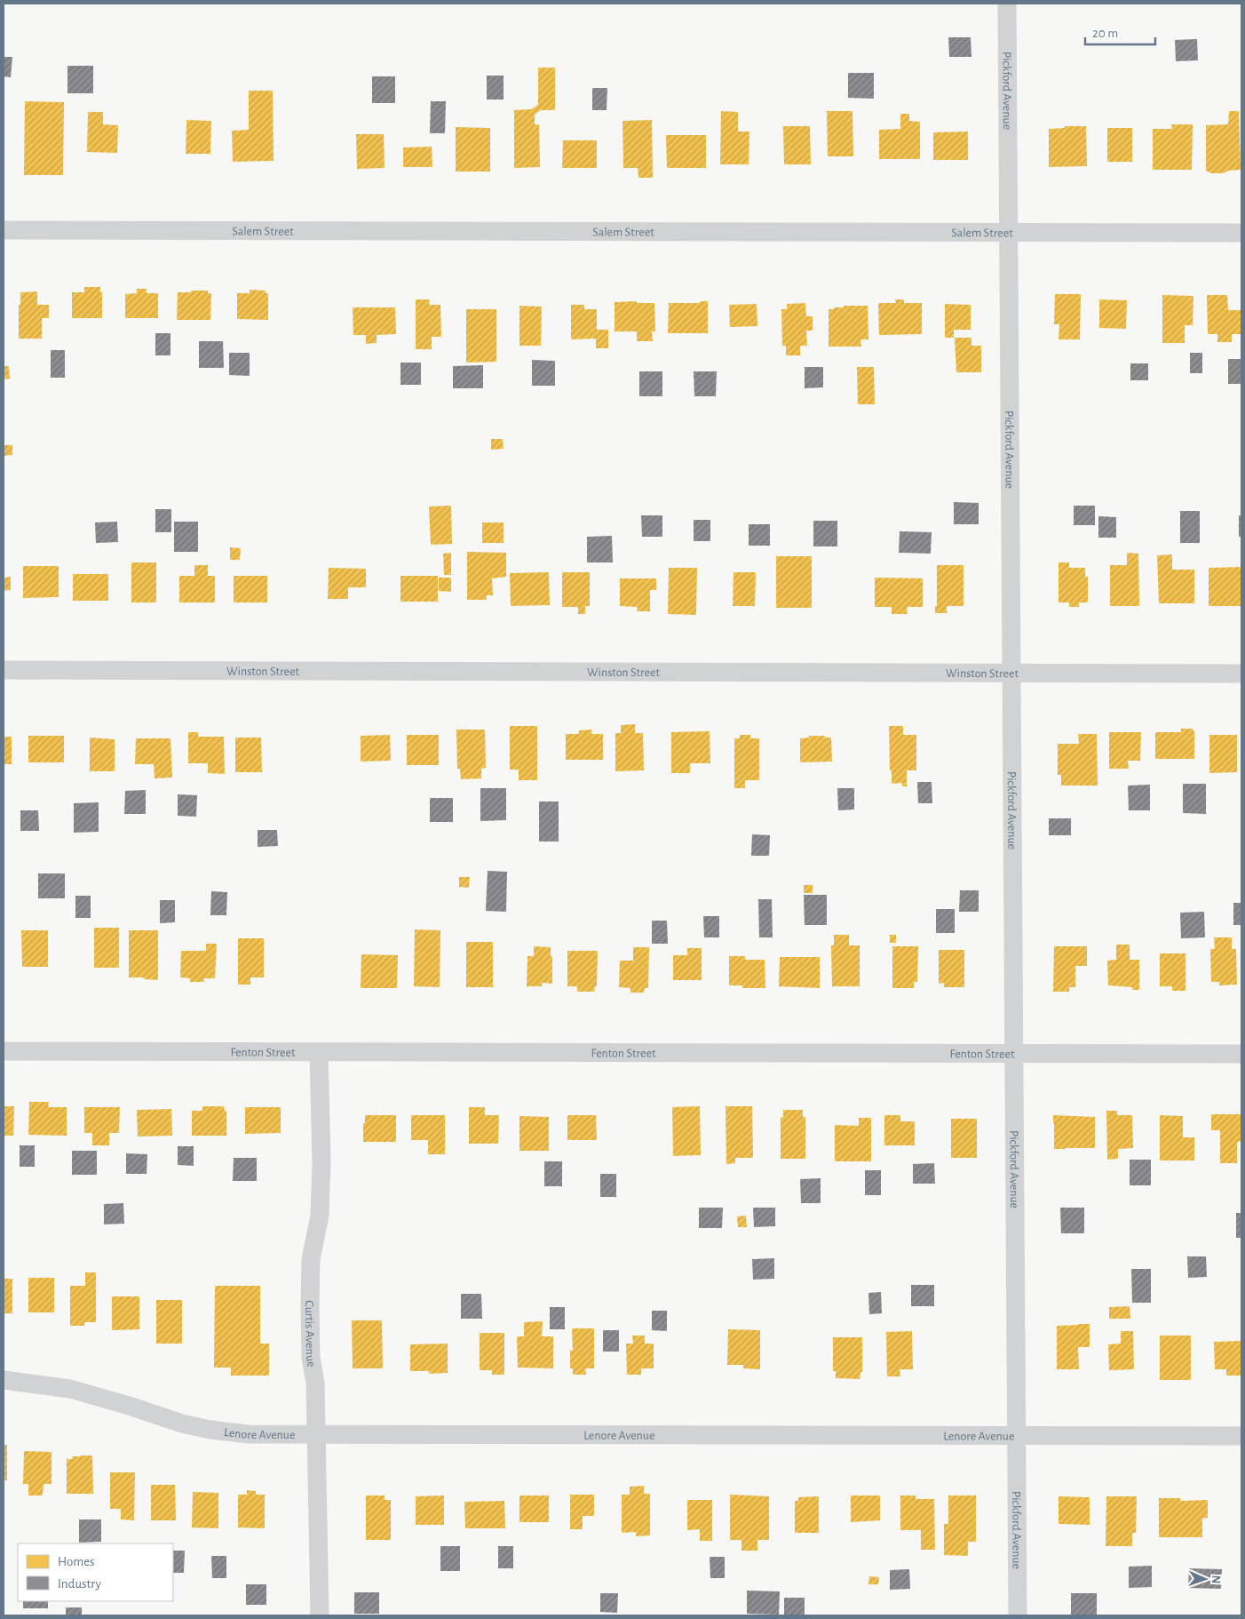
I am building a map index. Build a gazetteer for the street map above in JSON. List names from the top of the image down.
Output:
{
  "streets": {
    "street": [
      "Pickford Avenue",
      "Salem Street",
      "Winston Street",
      "Fenton Street",
      "Curtis Avenue",
      "Lenore Avenue"
    ]
  },
  "crossings": [
    ["Pickford Avenue", "Salem Street"],
    ["Pickford Avenue", "Winston Street"],
    ["Pickford Avenue", "Fenton Street"],
    ["Pickford Avenue", "Lenore Avenue"],
    ["Fenton Street", "Curtis Avenue"],
    ["Curtis Avenue", "Lenore Avenue"]
  ],
  "legend": ["Homes", "Industry"],
  "scale_bar": "20 m",
  "north": "right"
}
